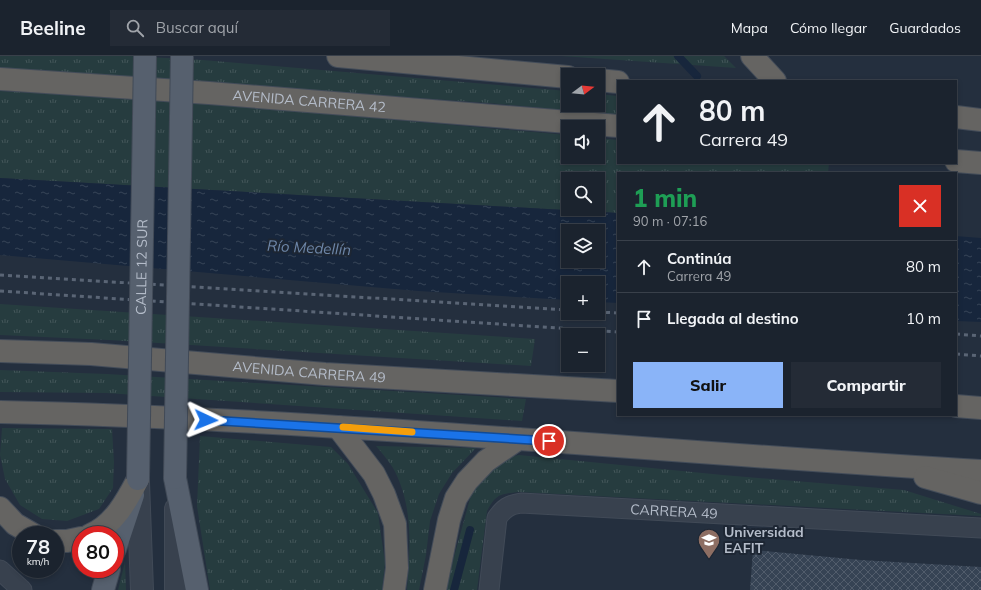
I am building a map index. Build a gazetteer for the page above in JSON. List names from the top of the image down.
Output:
{
  "streets": {
    "highway": ["AVENIDA CARRERA 42", "AVENIDA CARRERA 49"],
    "main road": ["CALLE 12 SUR"],
    "street": ["CARRERA 49"]
  },
  "water": ["Río Medellín"],
  "places": {
    "school or university": ["Universidad EAFIT"]
  },
  "north": "right",
  "page": {
    "header": "Beeline",
    "search": "Buscar aquí",
    "nav": ["Mapa", "Cómo llegar", "Guardados"],
    "map_buttons": ["+", "−"],
    "turn": ["80 m", "Carrera 49"],
    "heading": ["1 min", "90 m · 07:16"],
    "list": [
      {
        "name": "Continúa",
        "note": "Carrera 49",
        "value": "80 m"
      },
      {
        "name": "Llegada al destino",
        "value": "10 m"
      }
    ],
    "buttons": ["Salir", "Compartir"],
    "speed": "78 km/h",
    "limit": "80"
  }
}
